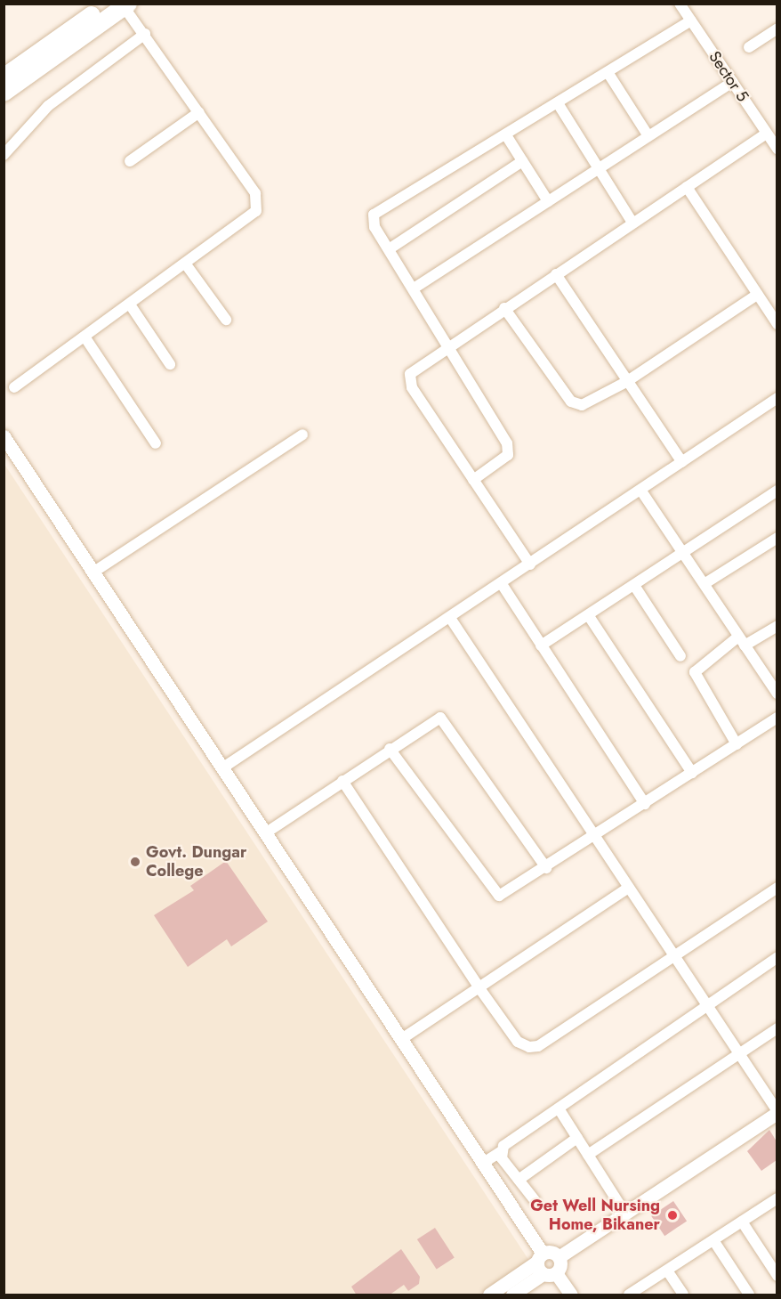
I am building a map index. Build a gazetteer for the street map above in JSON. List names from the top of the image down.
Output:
{
  "streets": {
    "street": ["Sector 5"]
  },
  "places": ["Govt. Dungar College", "Get Well Nursing Home, Bikaner"]
}
